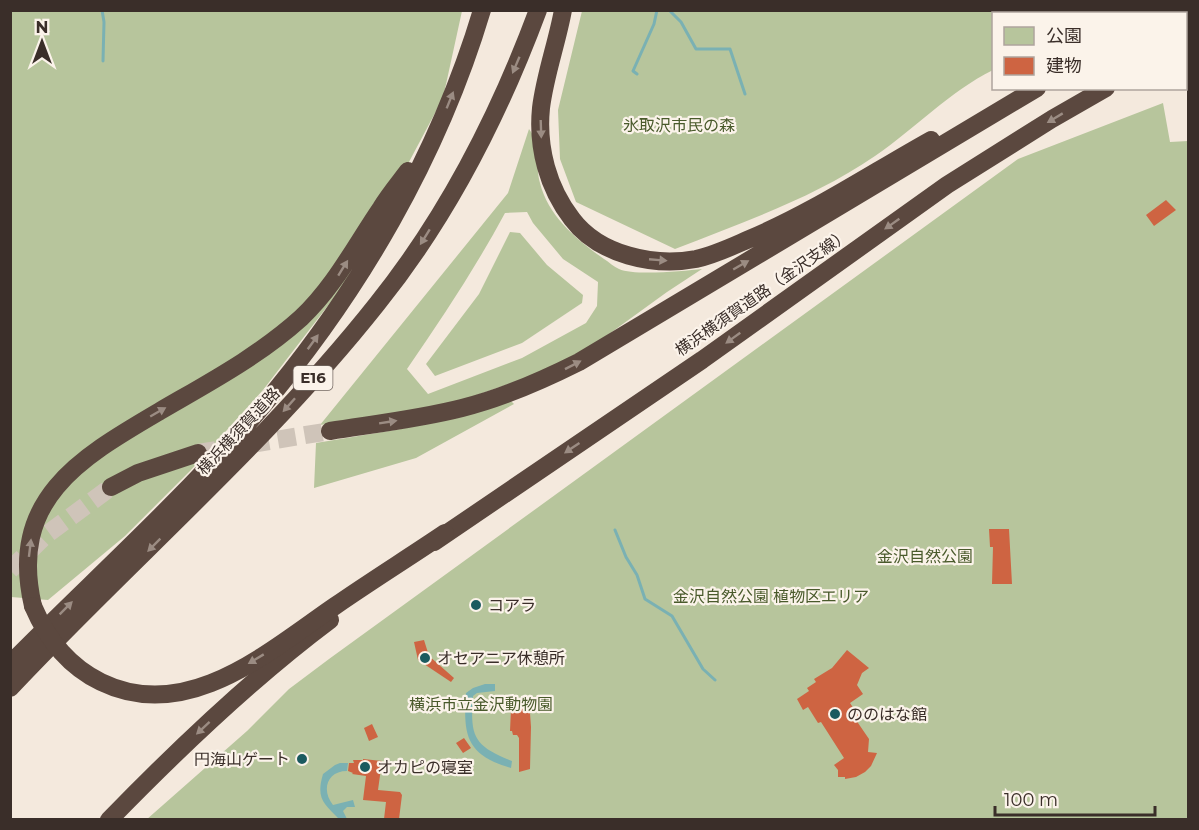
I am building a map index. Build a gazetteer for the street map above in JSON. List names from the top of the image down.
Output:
{
  "streets": {
    "highway": ["横浜横須賀道路（金沢支線）", "E16", "横浜横須賀道路"]
  },
  "crossings": [
    ["横浜横須賀道路（金沢支線）", "E16"],
    ["E16", "横浜横須賀道路"]
  ],
  "parks": [
    "氷取沢市民の森",
    "金沢自然公園",
    "金沢自然公園 植物区エリア",
    "横浜市立金沢動物園"
  ],
  "places": [
    "コアラ",
    "オセアニア休憩所",
    "ののはな館",
    "円海山ゲート",
    "オカピの寝室"
  ],
  "legend": ["公園", "建物"],
  "scale_bar": "100 m",
  "north": "top"
}
